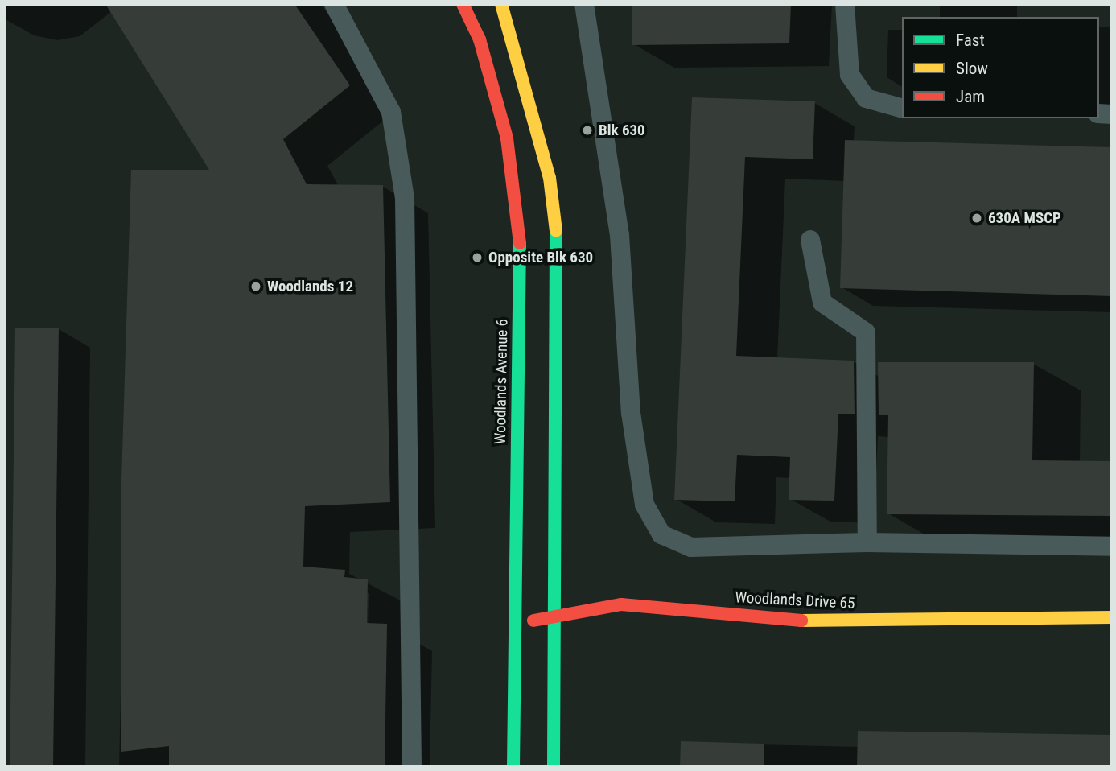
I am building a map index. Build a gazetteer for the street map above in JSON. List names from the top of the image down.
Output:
{
  "streets": {
    "street": ["Woodlands Avenue 6", "Woodlands Drive 65"]
  },
  "crossings": [
    ["Woodlands Avenue 6", "Woodlands Drive 65"]
  ],
  "places": [
    "Blk 630",
    "630A MSCP",
    "Opposite Blk 630",
    "Woodlands 12"
  ],
  "legend": ["Fast", "Slow", "Jam"]
}
